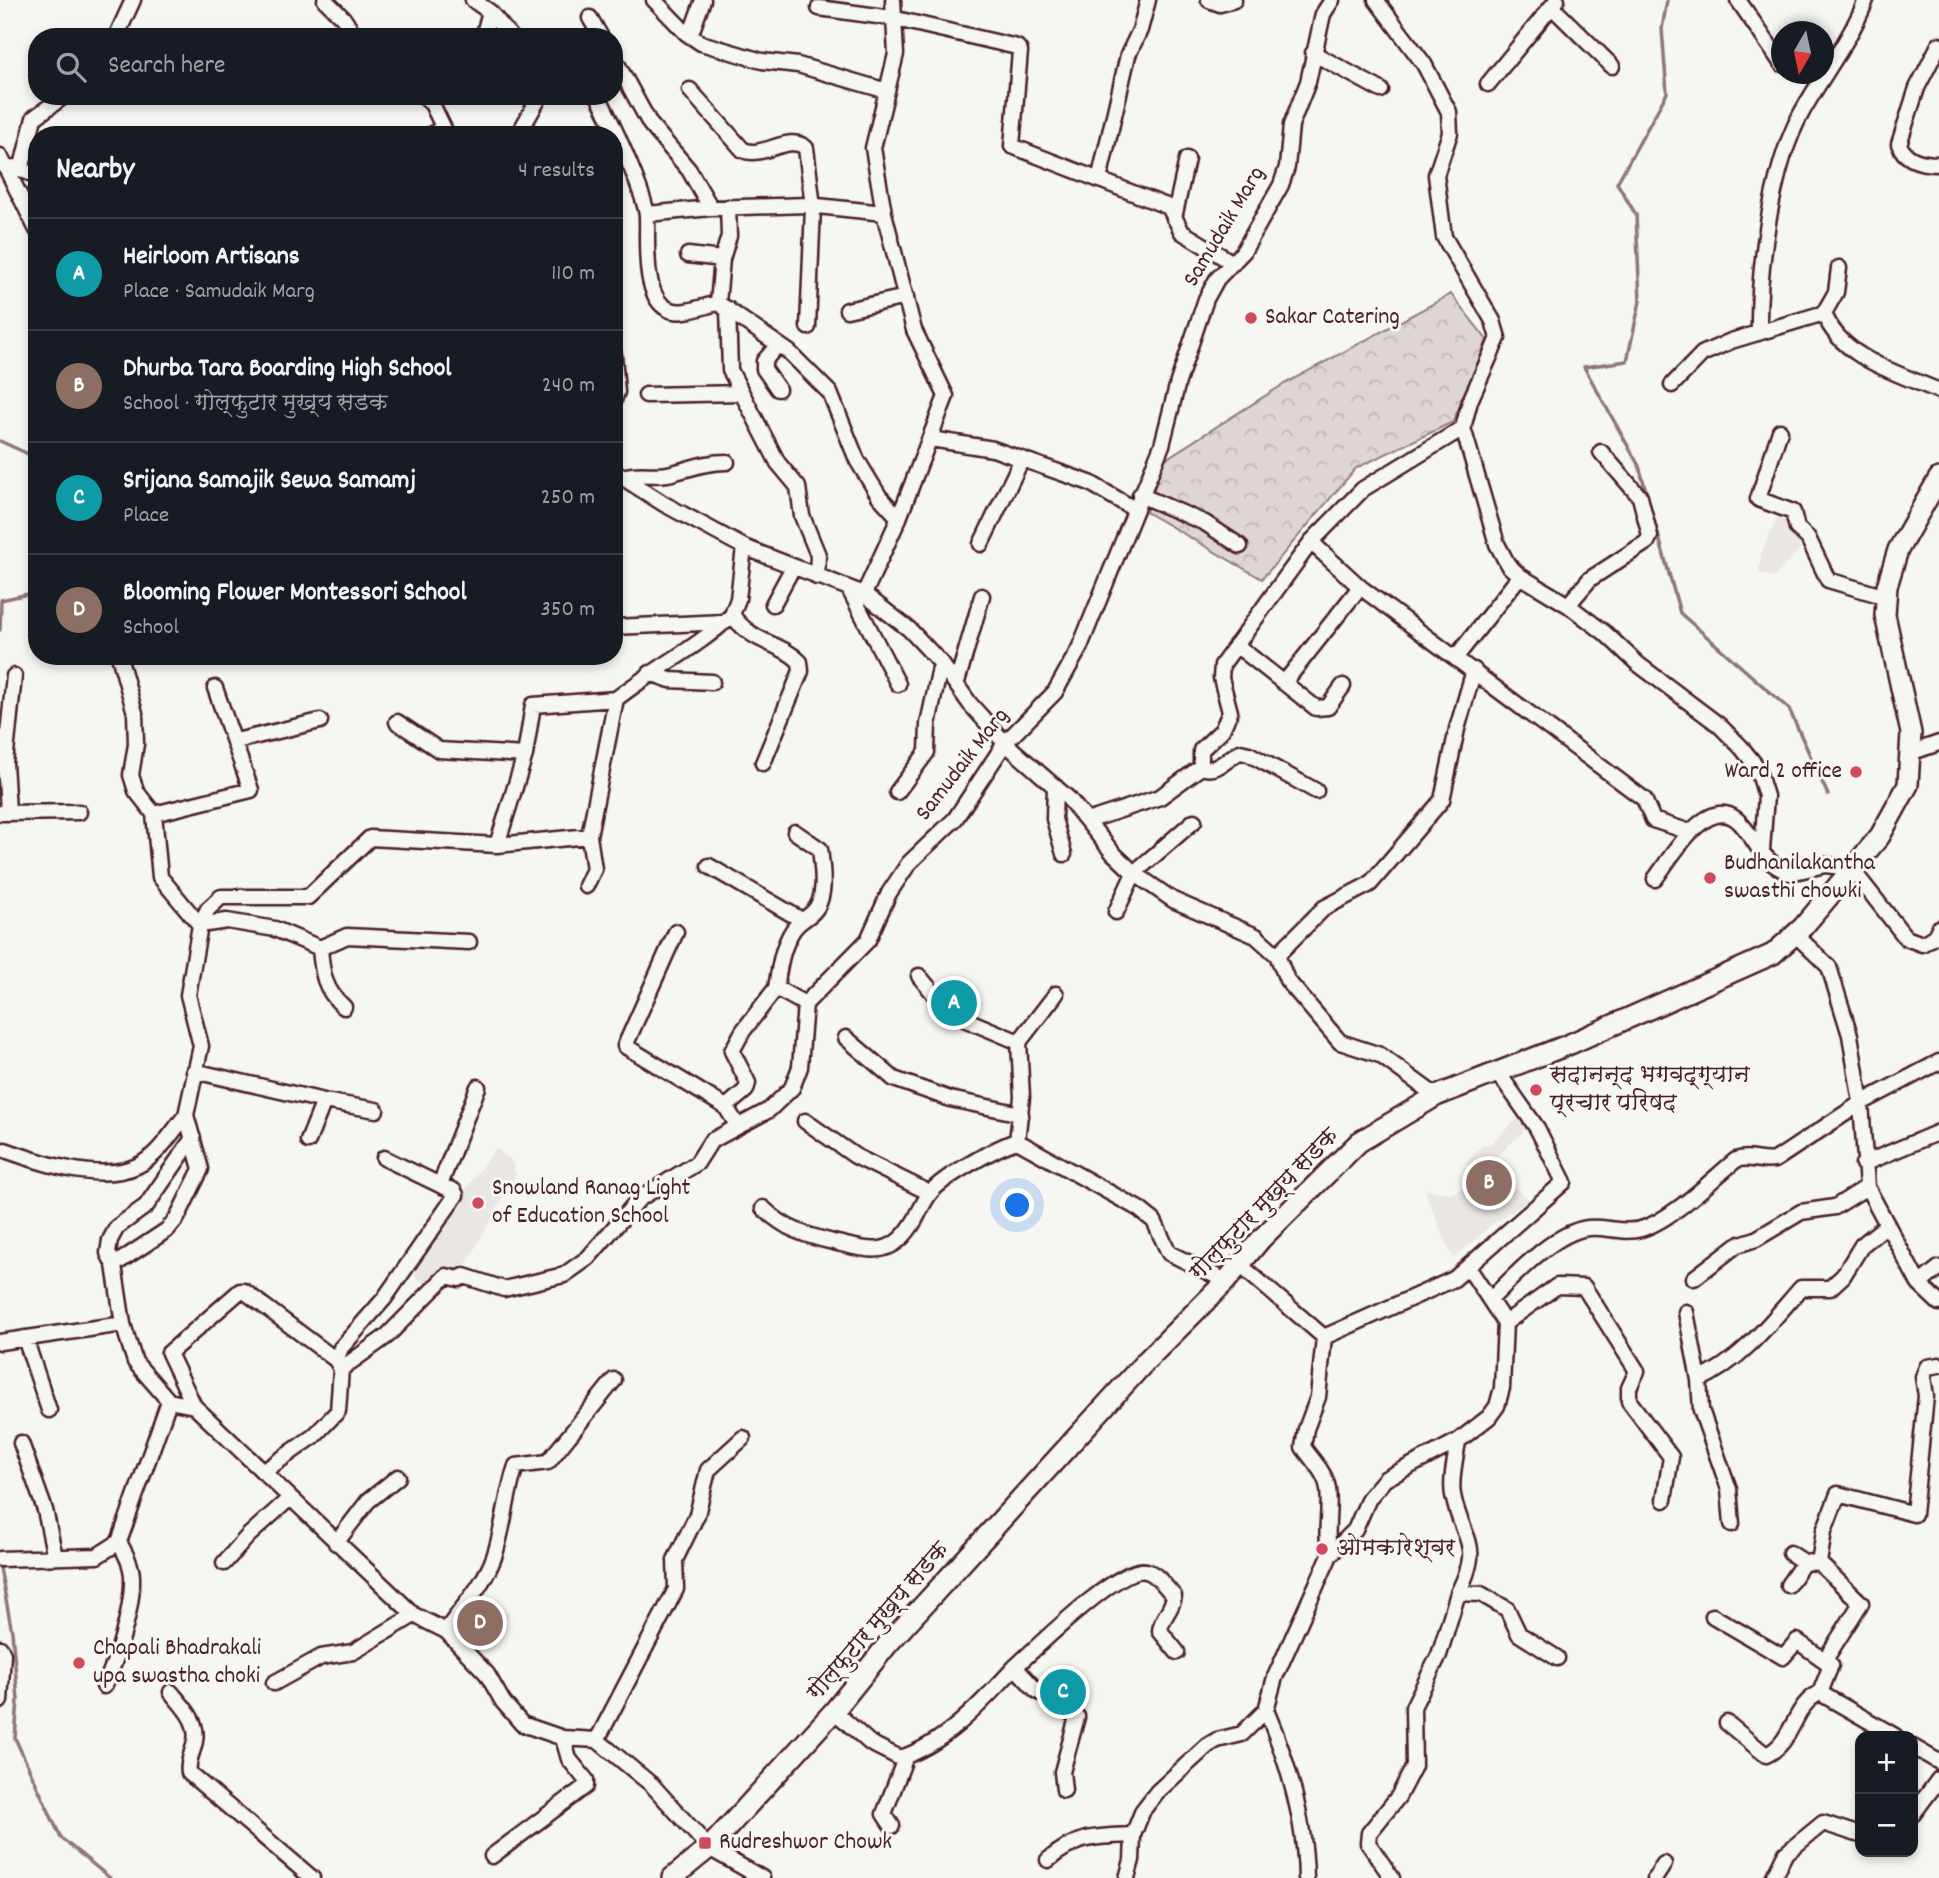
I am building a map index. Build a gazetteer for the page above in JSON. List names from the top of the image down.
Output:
{
  "streets": {
    "main road": ["गोल्फुटार मुख्य सडक"],
    "street": ["Samudaik Marg"]
  },
  "places": {
    "other": [
      "Sakar Catering",
      "Ward 2 office",
      "Budhanilakantha swasthi chowki",
      "सदानन्द भगवद्ग्यान प्रचार परिषद",
      "Snowland Ranag Light of Education School",
      "ओमकारेश्वर",
      "Chapali Bhadrakali upa swastha choki"
    ],
    "transit": ["Rudreshwor Chowk"]
  },
  "north": "bottom",
  "page": {
    "search": "Search here",
    "heading": ["Nearby", "4 results"],
    "list": [
      {
        "mark": "A",
        "name": "Heirloom Artisans",
        "note": "Place · Samudaik Marg",
        "value": "110 m"
      },
      {
        "mark": "B",
        "name": "Dhurba Tara Boarding High School",
        "note": "School · गोल्फुटार मुख्य सडक",
        "value": "240 m"
      },
      {
        "mark": "C",
        "name": "Srijana Samajik Sewa Samamj",
        "note": "Place",
        "value": "250 m"
      },
      {
        "mark": "D",
        "name": "Blooming Flower Montessori School",
        "note": "School",
        "value": "350 m"
      }
    ],
    "pins": [
      "A",
      "B",
      "D",
      "C"
    ],
    "map_buttons": ["+", "−"]
  }
}
